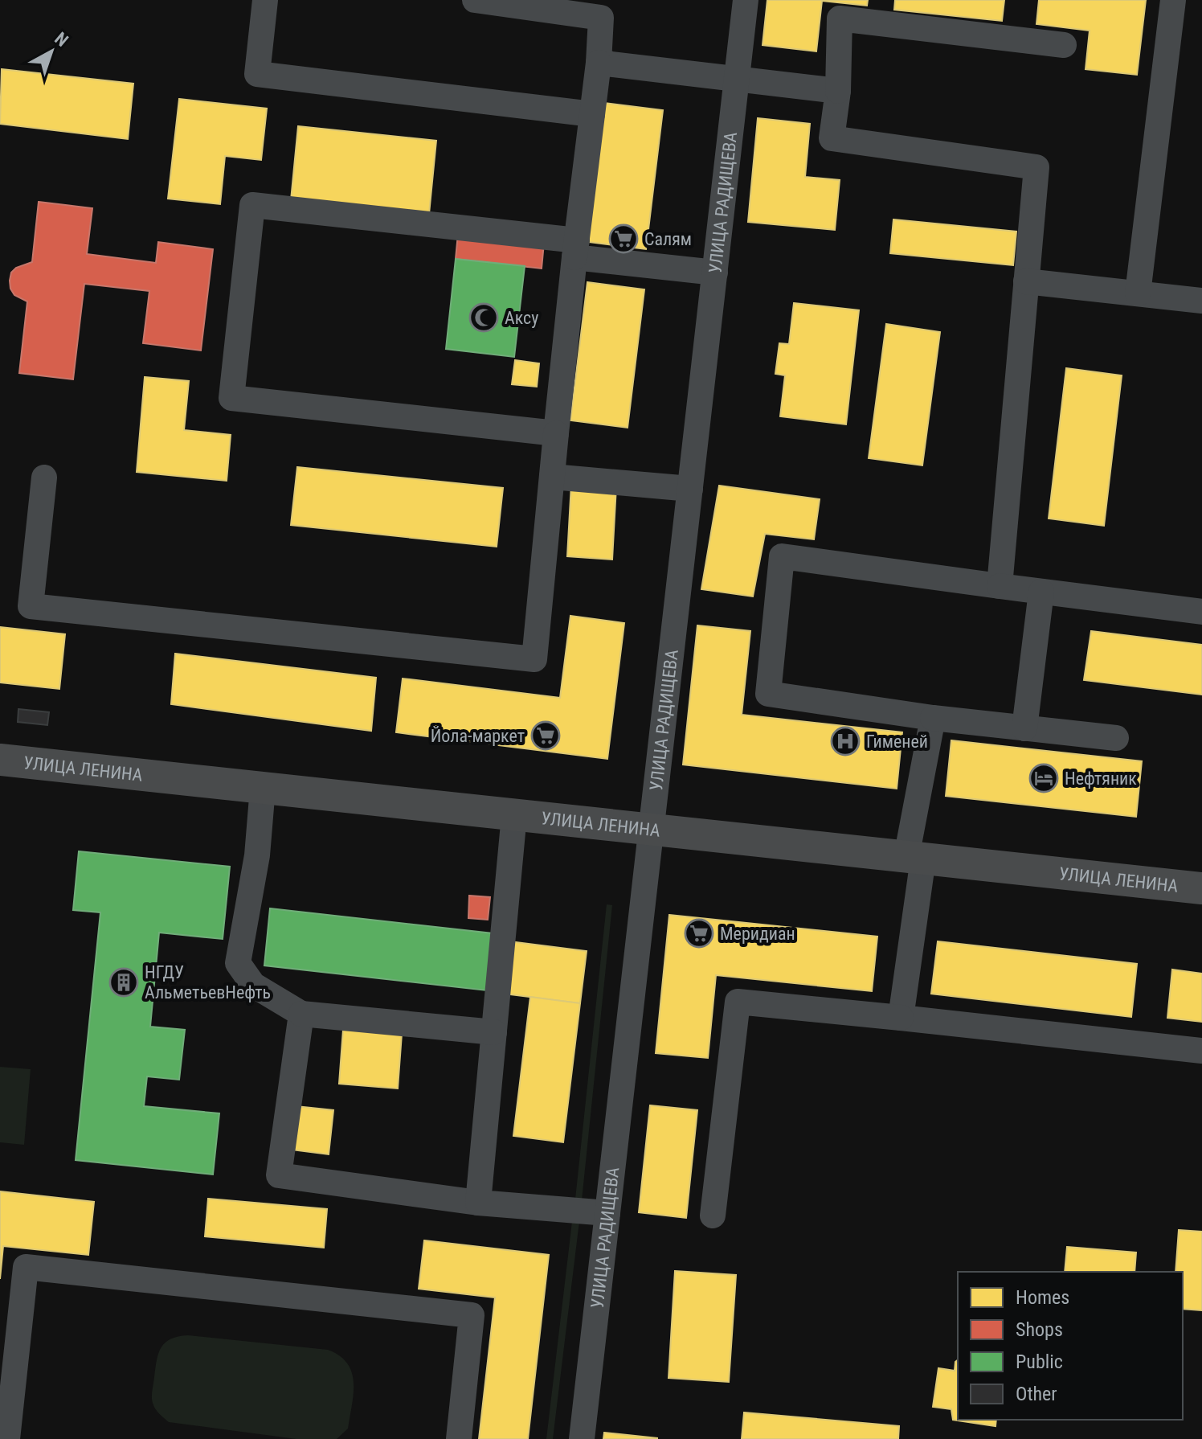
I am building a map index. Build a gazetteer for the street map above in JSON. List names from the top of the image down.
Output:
{
  "streets": {
    "main road": ["УЛИЦА ЛЕНИНА"],
    "street": ["УЛИЦА РАДИЩЕВА"]
  },
  "crossings": [
    ["УЛИЦА РАДИЩЕВА", "УЛИЦА ЛЕНИНА"]
  ],
  "places": {
    "supermarket": ["Салям", "Йола-маркет", "Меридиан"],
    "mosque": ["Аксу"],
    "hospital": ["Гименей"],
    "hotel": ["Нефтяник"],
    "building": ["НГДУ АльметьевНефть"]
  },
  "legend": [
    "Homes",
    "Shops",
    "Public",
    "Other"
  ],
  "north": "top right"
}
